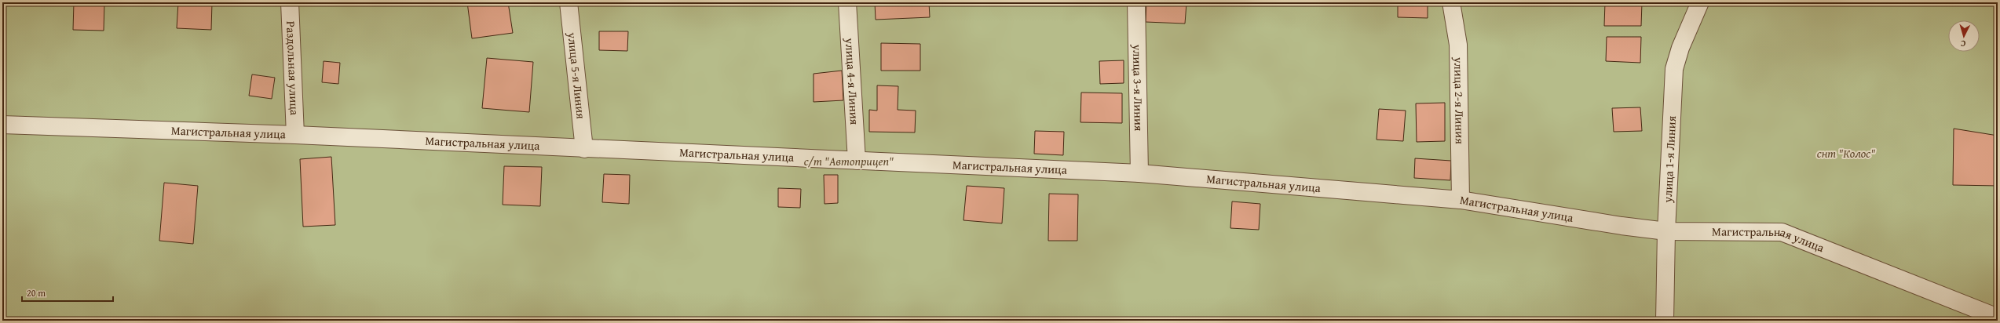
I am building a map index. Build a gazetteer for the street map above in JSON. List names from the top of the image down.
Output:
{
  "streets": {
    "street": [
      "Раздольная улица",
      "улица 5-я Линия",
      "улица 4-я Линия",
      "улица 3-я Линия",
      "улица 2-я Линия",
      "Магистральная улица",
      "улица 1-я Линия"
    ]
  },
  "crossings": [
    ["Раздольная улица", "Магистральная улица"],
    ["улица 5-я Линия", "Магистральная улица"],
    ["улица 4-я Линия", "Магистральная улица"],
    ["улица 3-я Линия", "Магистральная улица"],
    ["улица 2-я Линия", "Магистральная улица"],
    ["Магистральная улица", "улица 1-я Линия"]
  ],
  "parks": ["снт \"Колос\"", "с/т \"Автоприцеп\""],
  "scale_bar": "20 m",
  "north": "bottom"
}
